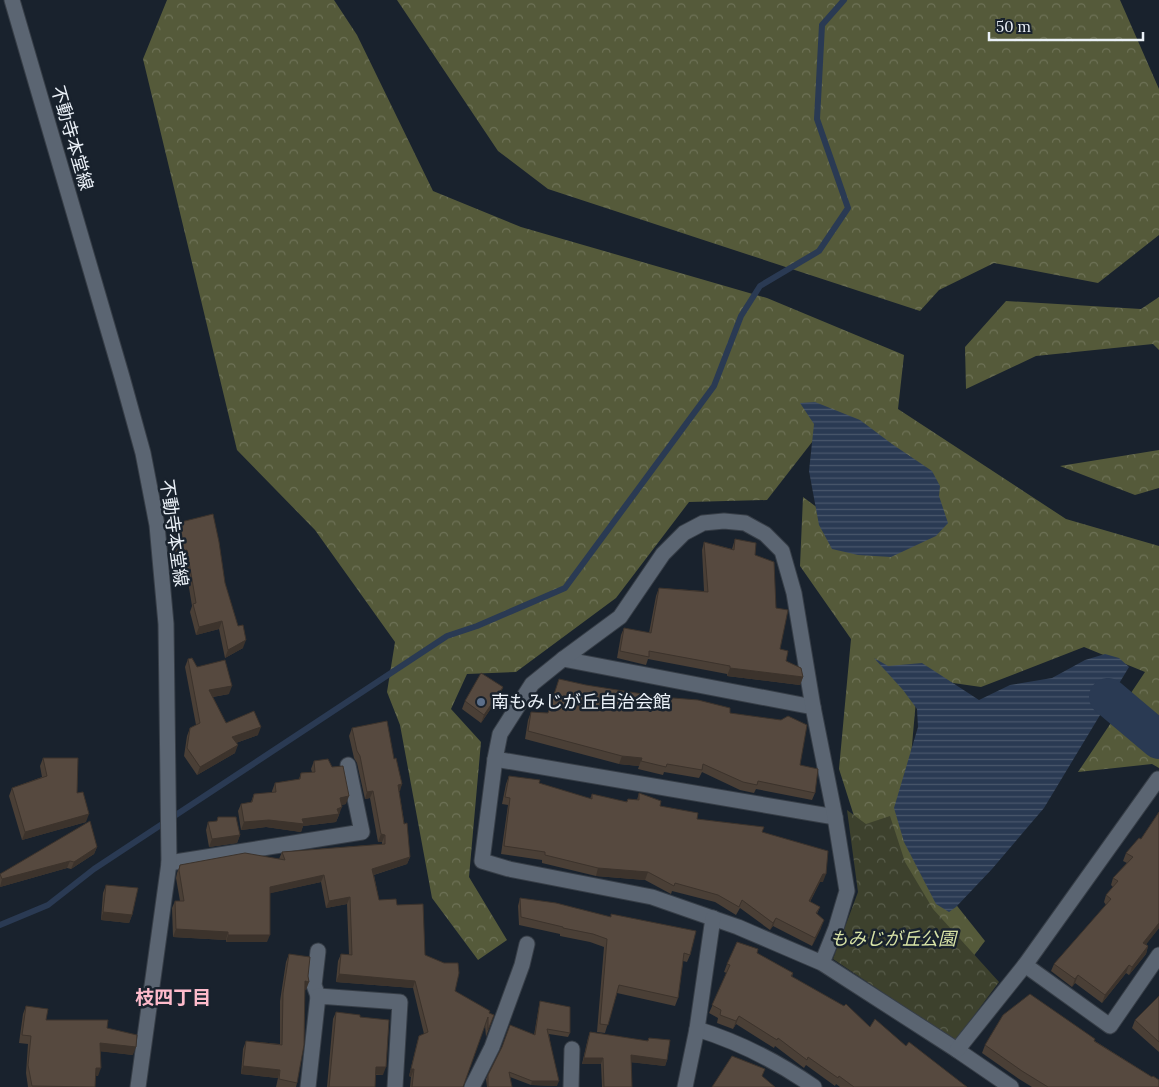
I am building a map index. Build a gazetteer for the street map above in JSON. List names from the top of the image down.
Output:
{
  "streets": {
    "street": ["不動寺本堂線"]
  },
  "districts": ["枝四丁目"],
  "parks": ["もみじが丘公園"],
  "places": ["南もみじが丘自治会館"],
  "scale_bar": "50 m"
}
